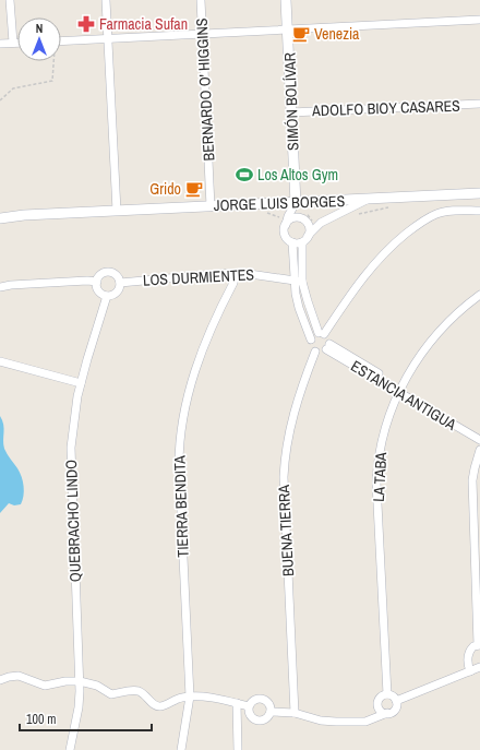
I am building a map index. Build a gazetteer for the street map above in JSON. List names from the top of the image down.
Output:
{
  "streets": {
    "street": [
      "BERNARDO O' HIGGINS",
      "SIMÓN BOLÍVAR",
      "ADOLFO BIOY CASARES",
      "JORGE LUIS BORGES",
      "LOS DURMIENTES",
      "ESTANCIA ANTIGUA",
      "LA TABA",
      "TIERRA BENDITA",
      "QUEBRACHO LINDO",
      "BUENA TIERRA"
    ]
  },
  "crossings": [
    ["BERNARDO O' HIGGINS", "JORGE LUIS BORGES"],
    ["SIMÓN BOLÍVAR", "ADOLFO BIOY CASARES"],
    ["SIMÓN BOLÍVAR", "JORGE LUIS BORGES"],
    ["LOS DURMIENTES", "TIERRA BENDITA"],
    ["LOS DURMIENTES", "QUEBRACHO LINDO"],
    ["ESTANCIA ANTIGUA", "LA TABA"],
    ["ESTANCIA ANTIGUA", "BUENA TIERRA"]
  ],
  "places": {
    "pharmacy": ["Farmacia Sufan"],
    "cafe": ["Venezia", "Grido"],
    "sports": ["Los Altos Gym"]
  },
  "scale_bar": "100 m",
  "north": "top"
}
